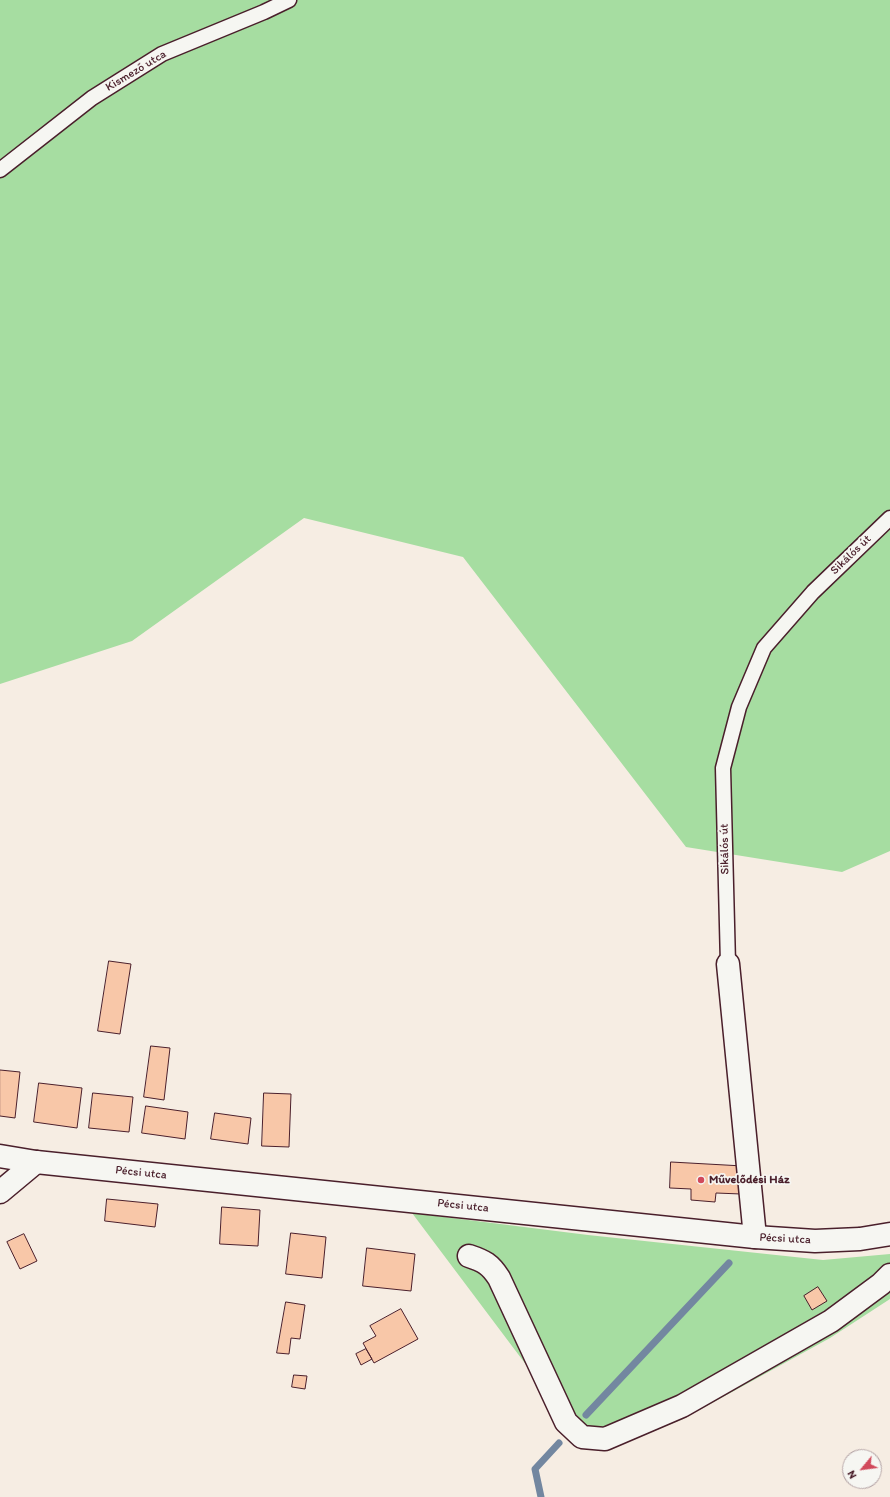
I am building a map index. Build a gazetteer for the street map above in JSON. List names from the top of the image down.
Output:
{
  "streets": {
    "street": ["Sikálós út", "Pécsi utca"],
    "lane": ["Kismező utca"]
  },
  "crossings": [
    ["Sikálós út", "Pécsi utca"]
  ],
  "places": ["Művelődési Ház"],
  "north": "bottom left"
}
